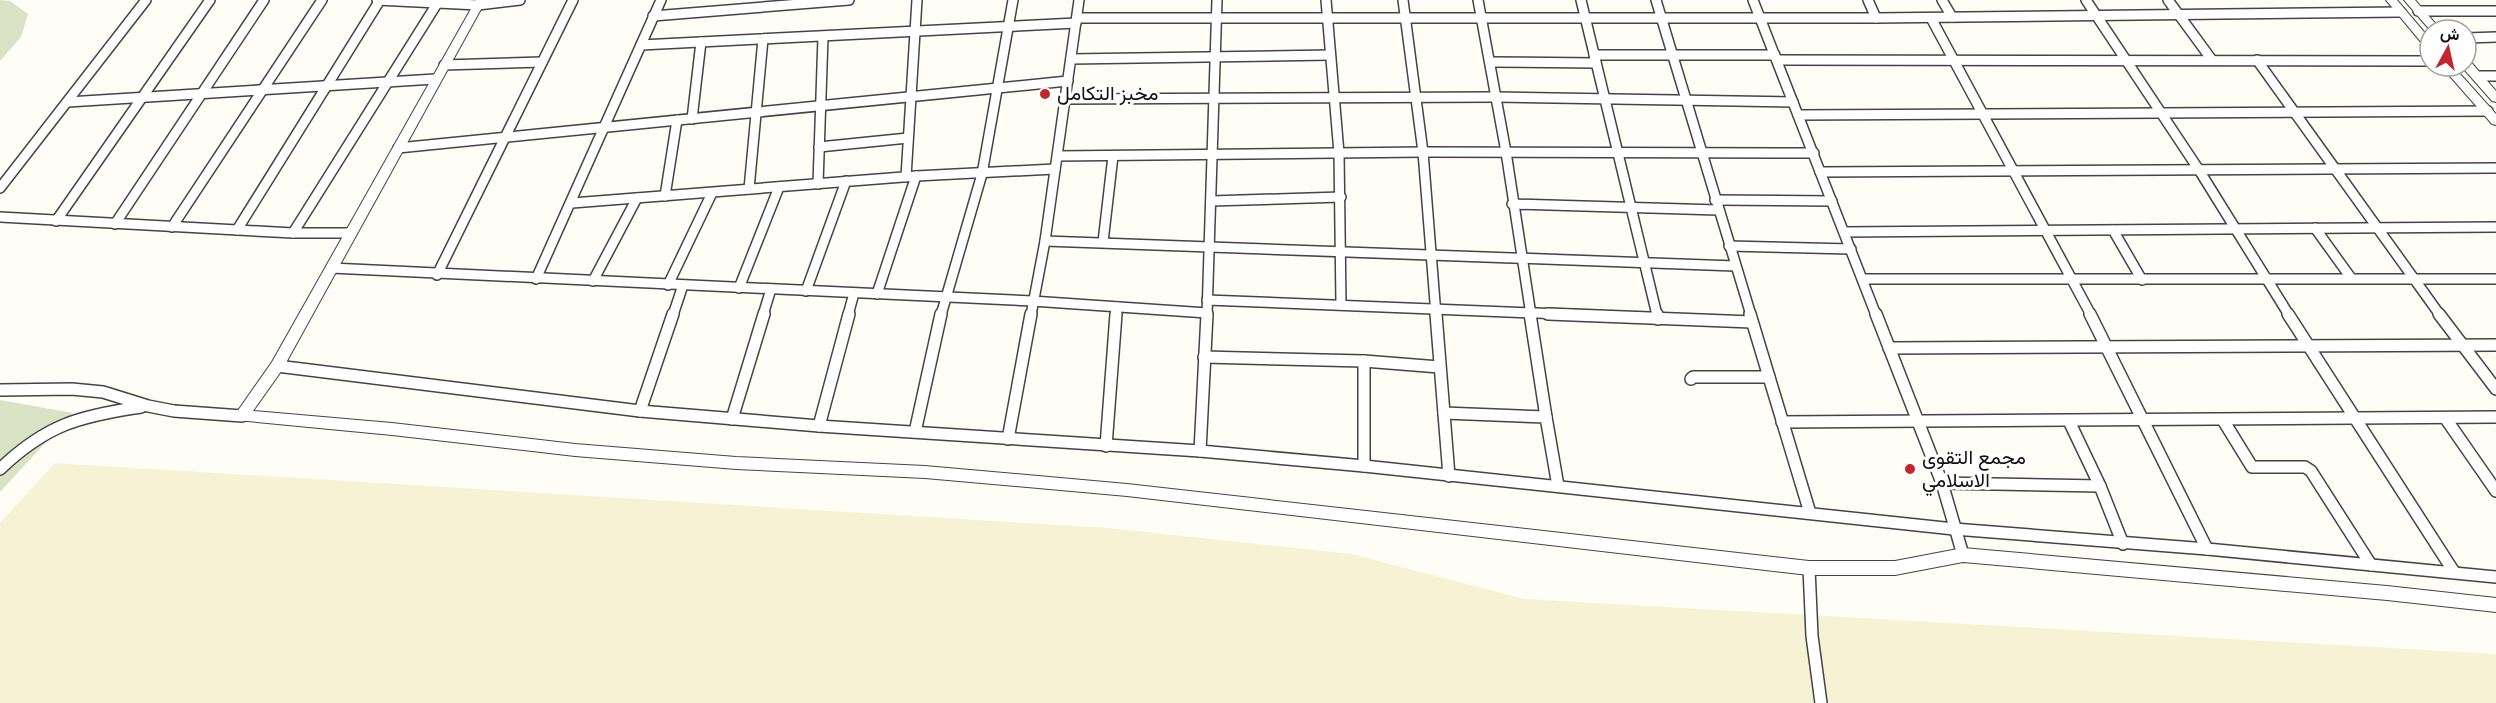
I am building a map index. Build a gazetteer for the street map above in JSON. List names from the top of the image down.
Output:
{
  "places": ["مخبز التكامل", "مجمع التقوى الاسلامي"],
  "north": "top"
}
